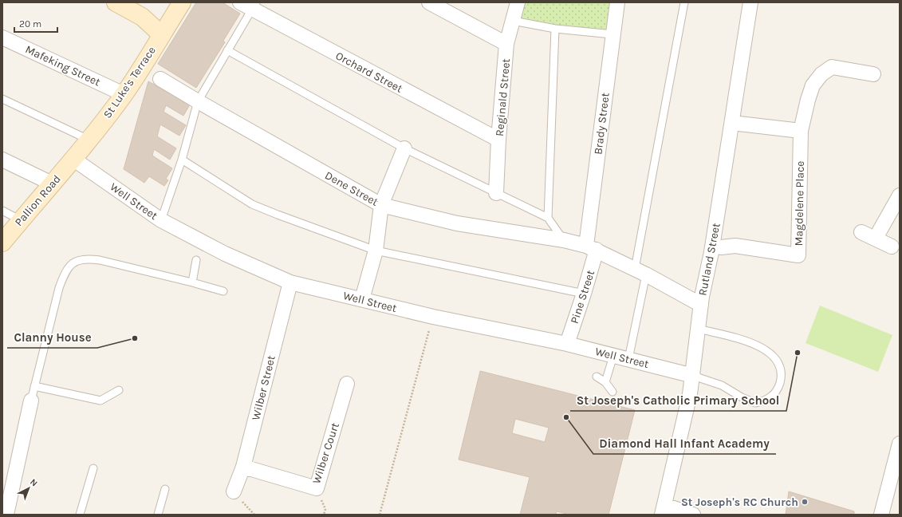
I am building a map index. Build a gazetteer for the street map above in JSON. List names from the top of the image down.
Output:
{
  "streets": {
    "street": [
      "Mafeking Street",
      "Orchard Street",
      "St Luke's Terrace",
      "Reginald Street",
      "Brady Street",
      "Dene Street",
      "Pallion Road",
      "Well Street",
      "Magdelene Place",
      "Rutland Street",
      "Pine Street",
      "Wilber Street",
      "Wilber Court"
    ]
  },
  "crossings": [
    ["Mafeking Street", "St Luke's Terrace"],
    ["Orchard Street", "Reginald Street"],
    ["St Luke's Terrace", "Pallion Road"],
    ["St Luke's Terrace", "Well Street"],
    ["Brady Street", "Dene Street"],
    ["Brady Street", "Pine Street"],
    ["Dene Street", "Rutland Street"],
    ["Dene Street", "Pine Street"],
    ["Pallion Road", "Well Street"],
    ["Well Street", "Rutland Street"],
    ["Well Street", "Pine Street"],
    ["Well Street", "Wilber Street"],
    ["Wilber Street", "Wilber Court"]
  ],
  "places": [
    "Clanny House",
    "St Joseph's Catholic Primary School",
    "Diamond Hall Infant Academy",
    "St Joseph's RC Church"
  ],
  "scale_bar": "20 m",
  "north": "top right"
}
